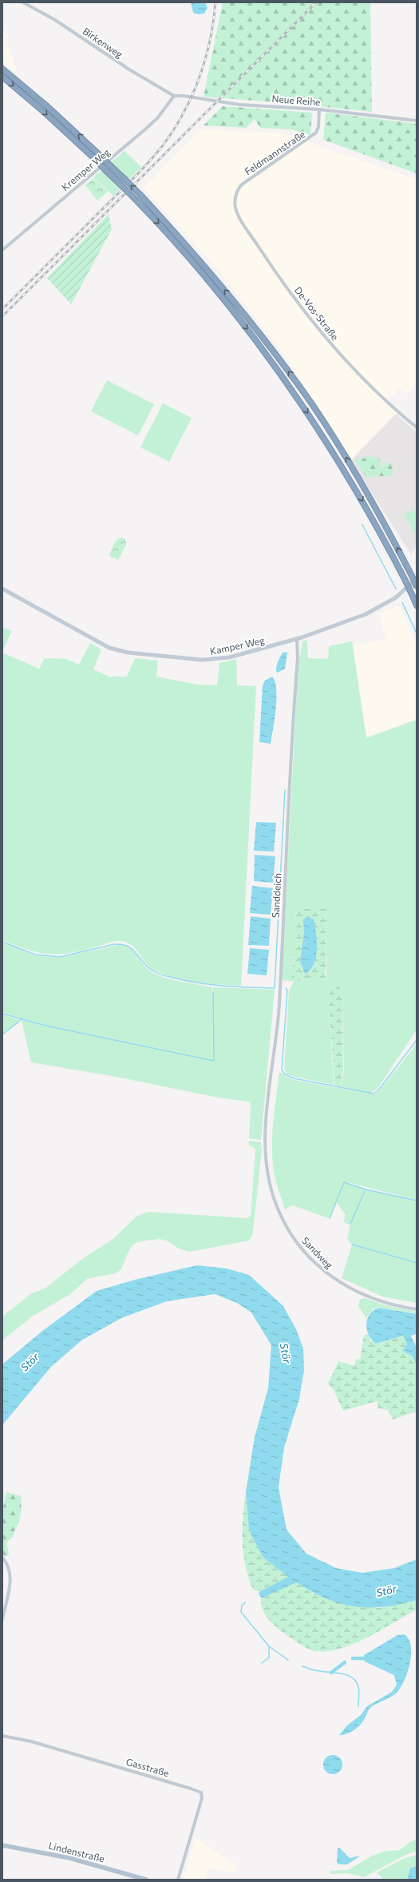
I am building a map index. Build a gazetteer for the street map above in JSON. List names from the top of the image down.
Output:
{
  "streets": {
    "main road": ["Kamper Weg", "Lindenstraße"],
    "street": [
      "Birkenweg",
      "Neue Reihe",
      "Feldmannstraße",
      "Kremper Weg",
      "De-Vos-Straße",
      "Sanddeich",
      "Sandweg",
      "Gasstraße"
    ]
  },
  "crossings": [
    ["Birkenweg", "Neue Reihe"],
    ["Birkenweg", "Kremper Weg"],
    ["Neue Reihe", "Feldmannstraße"],
    ["Neue Reihe", "Kremper Weg"],
    ["Feldmannstraße", "De-Vos-Straße"],
    ["Kamper Weg", "Sanddeich"],
    ["Sanddeich", "Sandweg"]
  ],
  "water": ["Stör"]
}
